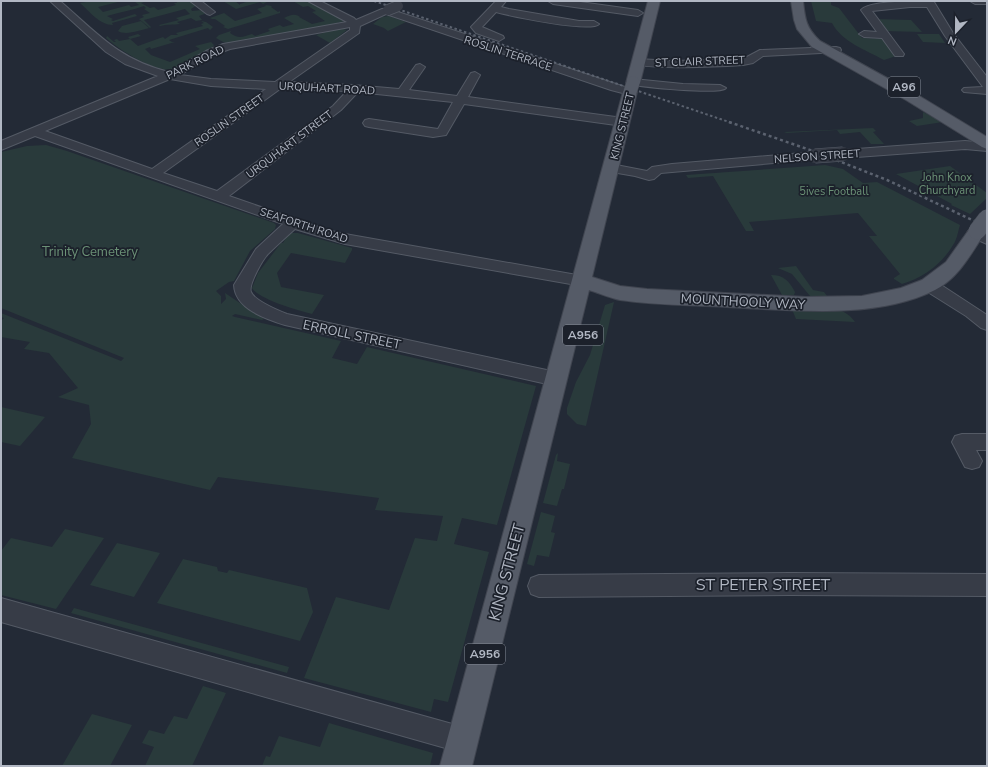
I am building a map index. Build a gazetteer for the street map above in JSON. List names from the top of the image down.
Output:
{
  "streets": {
    "main road": [
      "A96",
      "KING STREET",
      "MOUNTHOOLY WAY",
      "A956"
    ],
    "street": [
      "ROSLIN TERRACE",
      "ST CLAIR STREET",
      "PARK ROAD",
      "URQUHART ROAD",
      "ROSLIN STREET",
      "URQUHART STREET",
      "NELSON STREET",
      "SEAFORTH ROAD",
      "ERROLL STREET",
      "ST PETER STREET"
    ]
  },
  "crossings": [
    ["ROSLIN TERRACE", "PARK ROAD"],
    ["ROSLIN TERRACE", "KING STREET"],
    ["ST CLAIR STREET", "A96"],
    ["ST CLAIR STREET", "KING STREET"],
    ["PARK ROAD", "URQUHART ROAD"],
    ["PARK ROAD", "ROSLIN STREET"],
    ["PARK ROAD", "SEAFORTH ROAD"],
    ["A96", "NELSON STREET"],
    ["URQUHART ROAD", "ROSLIN STREET"],
    ["URQUHART ROAD", "KING STREET"],
    ["URQUHART ROAD", "URQUHART STREET"],
    ["ROSLIN STREET", "SEAFORTH ROAD"],
    ["KING STREET", "NELSON STREET"],
    ["KING STREET", "SEAFORTH ROAD"],
    ["KING STREET", "MOUNTHOOLY WAY"],
    ["KING STREET", "ERROLL STREET"],
    ["URQUHART STREET", "SEAFORTH ROAD"],
    ["SEAFORTH ROAD", "MOUNTHOOLY WAY"],
    ["SEAFORTH ROAD", "ERROLL STREET"]
  ],
  "parks": ["John Knox Churchyard", "5ives Football", "Trinity Cemetery"],
  "north": "bottom"
}
